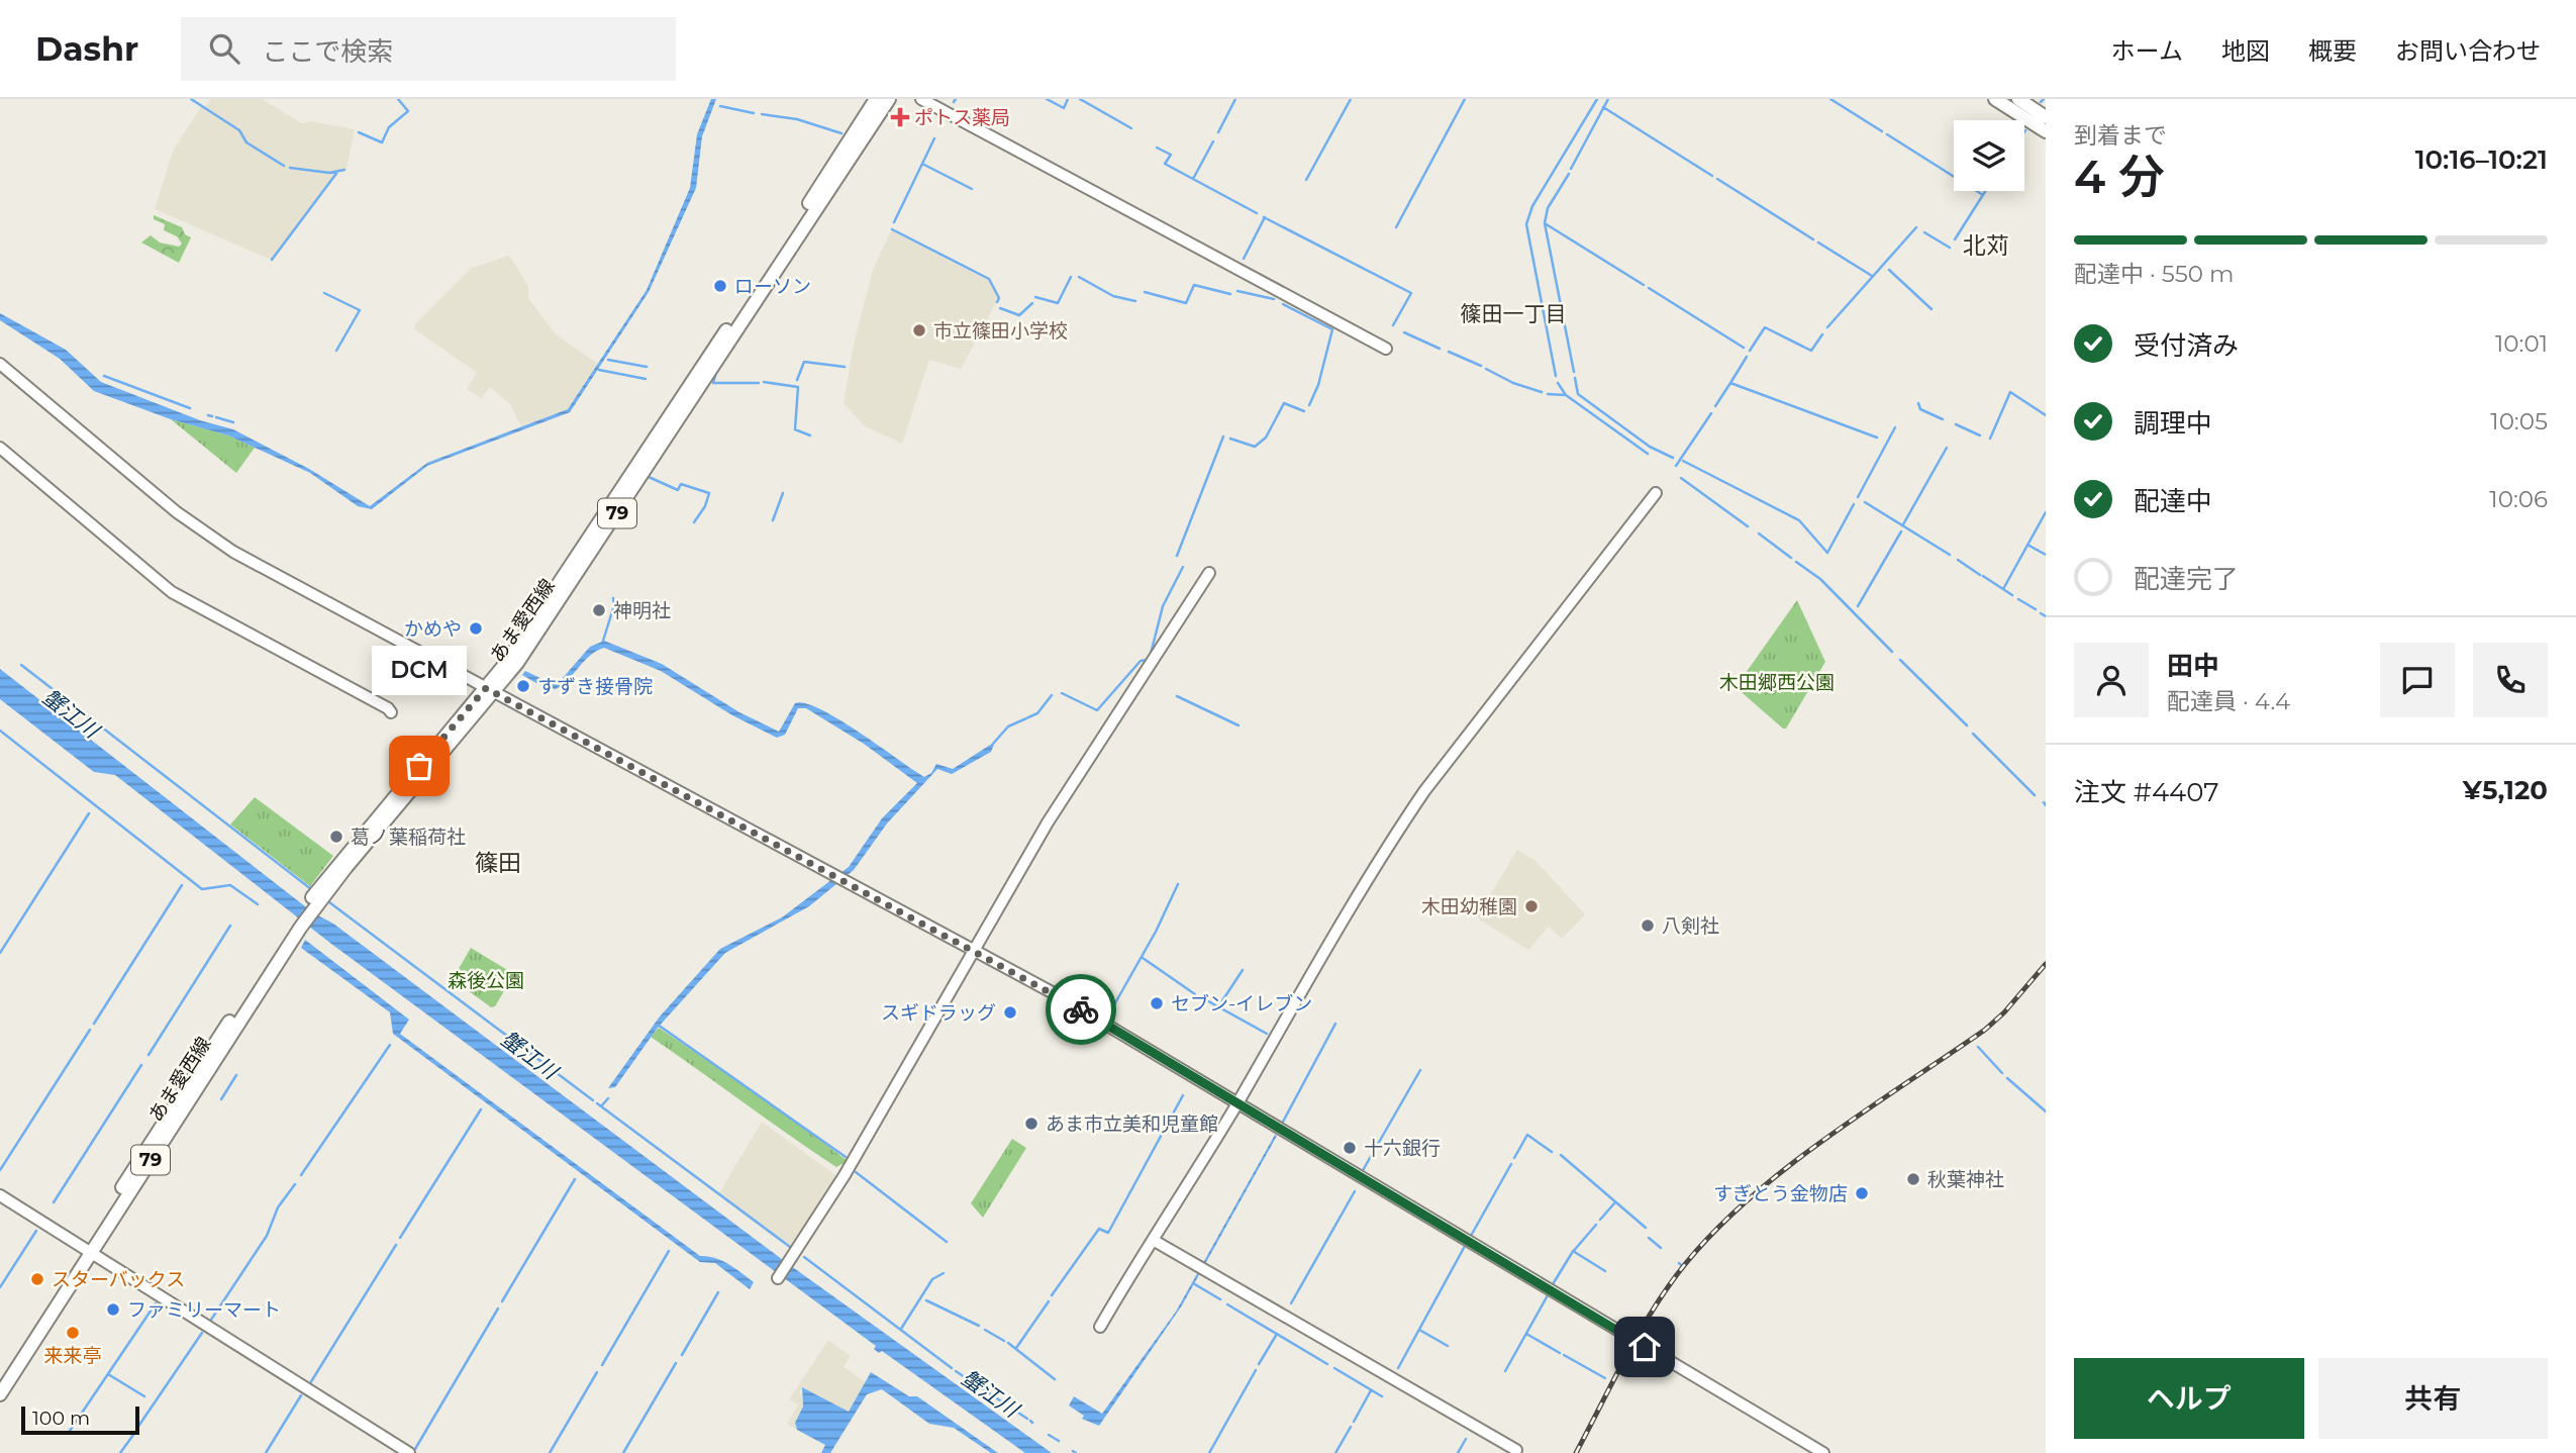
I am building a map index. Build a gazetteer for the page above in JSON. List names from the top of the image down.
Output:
{
  "streets": {
    "main road": ["79", "あま愛西線"]
  },
  "districts": ["北苅", "篠田一丁目", "篠田"],
  "water": ["蟹江川"],
  "parks": ["木田郷西公園", "森後公園"],
  "places": {
    "health": ["ポトス薬局"],
    "other": [
      "ローソン",
      "市立篠田小学校",
      "神明社",
      "かめや",
      "すずき接骨院",
      "DCM",
      "葛ノ葉稲荷社",
      "木田幼稚園",
      "八剣社",
      "セブン-イレブン",
      "スギドラッグ",
      "あま市立美和児童館",
      "十六銀行",
      "秋葉神社",
      "すぎとう金物店",
      "スターバックス",
      "ファミリーマート",
      "来来亭"
    ]
  },
  "scale_bar": "100 m",
  "page": {
    "header": "Dashr",
    "search": "ここで検索",
    "nav": [
      "ホーム",
      "地図",
      "概要",
      "お問い合わせ"
    ],
    "heading": ["4 分", "到着まで", "10:16–10:21"],
    "panel": [
      "田中",
      "配達員 · 4.4",
      "注文 #4407",
      "¥5,120"
    ],
    "bar": "配達中 · 550 m",
    "list": [
      ["受付済み", "10:01"],
      ["調理中", "10:05"],
      ["配達中", "10:06"],
      "配達完了"
    ],
    "bubble": "DCM",
    "buttons": ["ヘルプ", "共有"],
    "scale": "100 m"
  }
}
